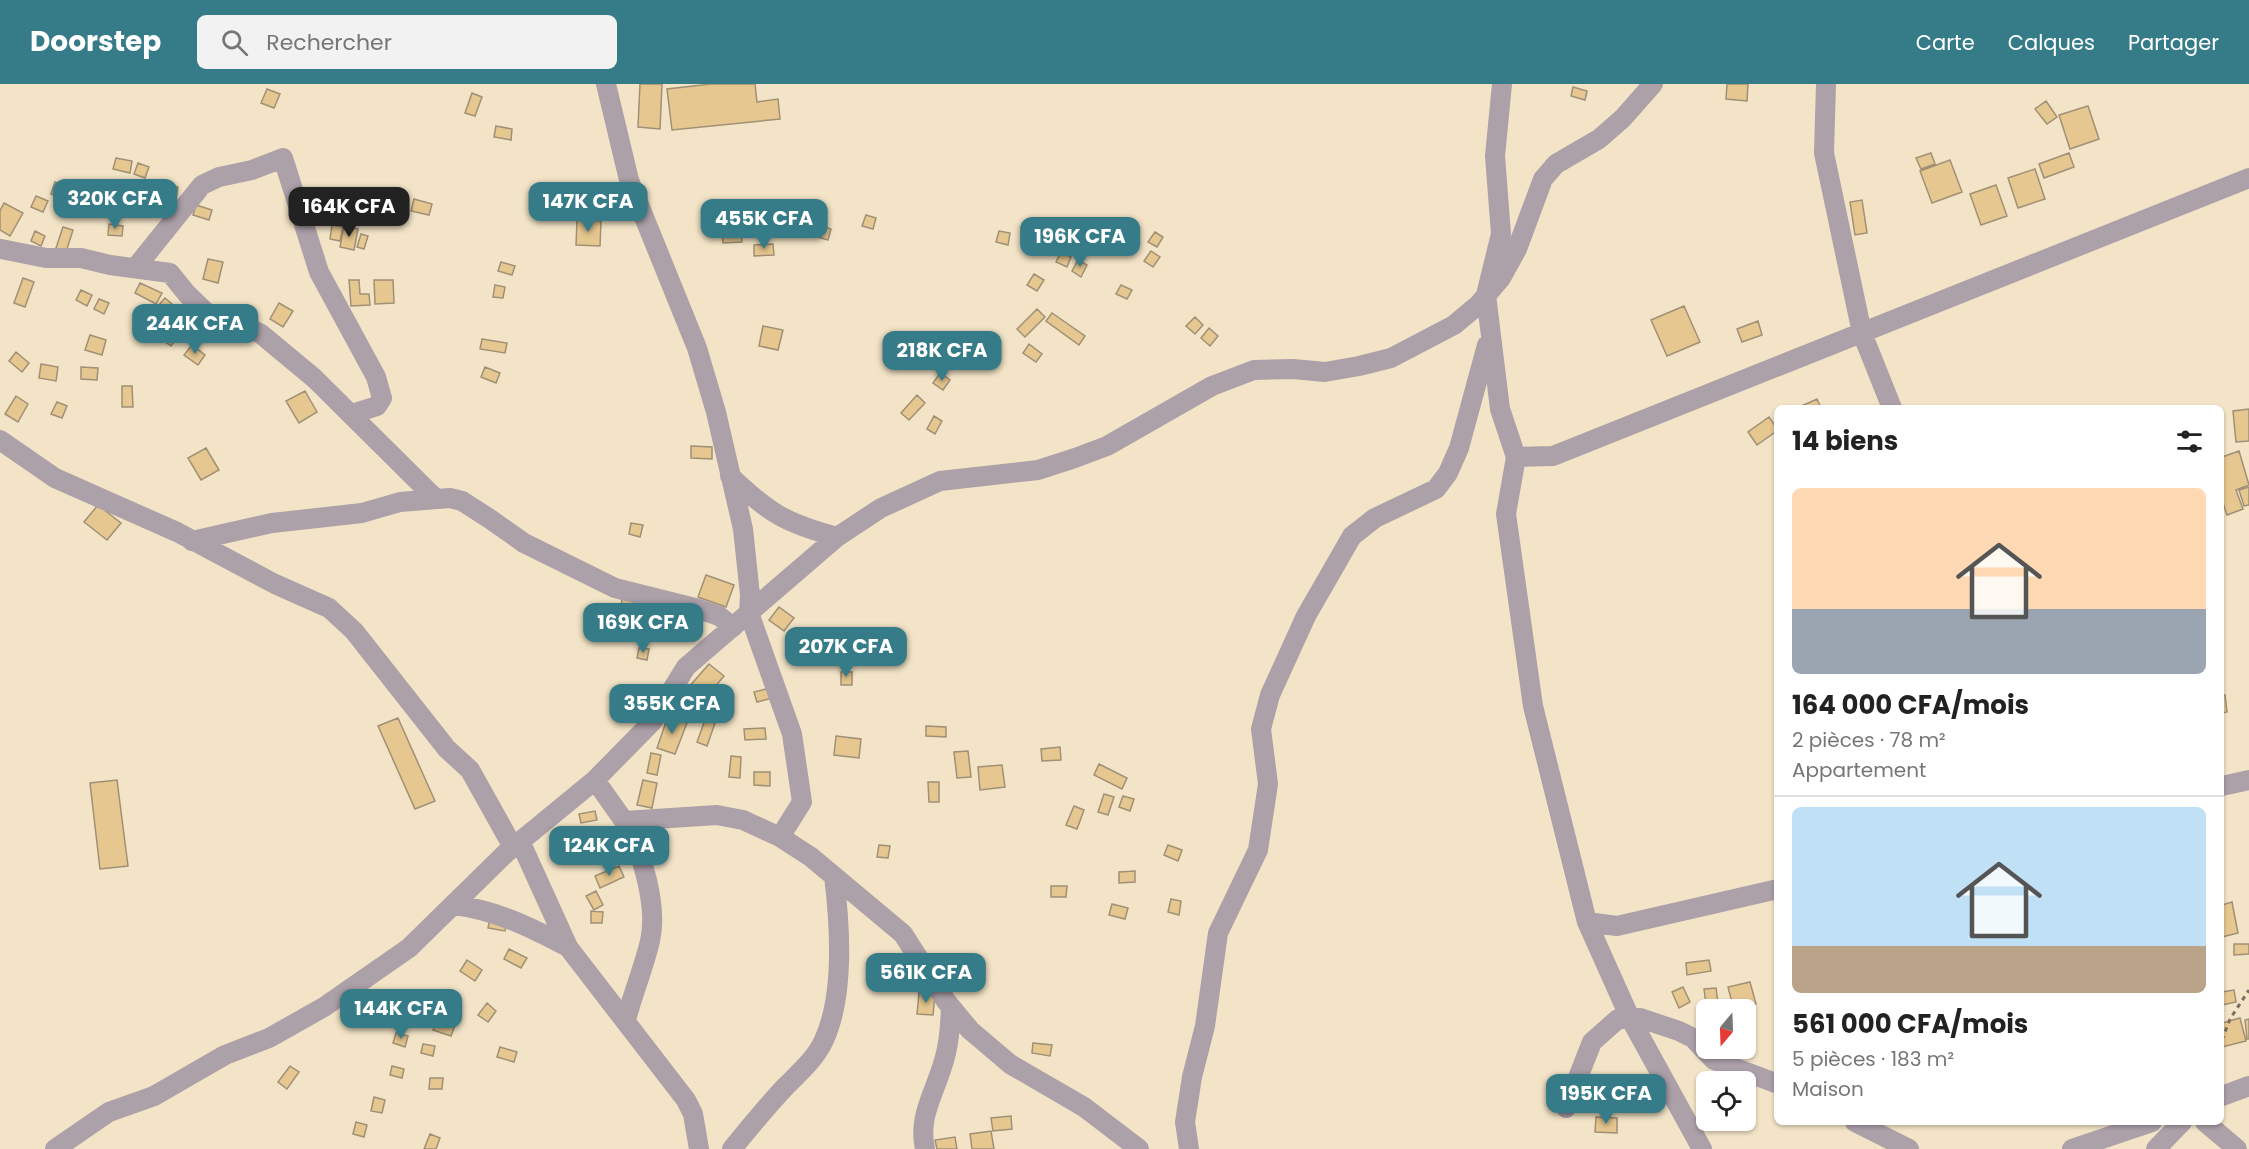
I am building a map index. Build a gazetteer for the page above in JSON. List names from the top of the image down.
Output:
{
  "north": "bottom",
  "page": {
    "header": "Doorstep",
    "search": "Rechercher",
    "nav": ["Carte", "Calques", "Partager"],
    "price": [
      "320K CFA",
      "147K CFA",
      "164K CFA",
      "455K CFA",
      "196K CFA",
      "244K CFA",
      "218K CFA",
      "169K CFA",
      "207K CFA",
      "355K CFA",
      "124K CFA",
      "561K CFA",
      "144K CFA",
      "195K CFA"
    ],
    "heading": "14 biens",
    "list": [
      {
        "name": "164 000 CFA/mois",
        "note": "2 pièces · 78 m² · Appartement"
      },
      {
        "name": "561 000 CFA/mois",
        "note": "5 pièces · 183 m² · Maison"
      }
    ]
  }
}
